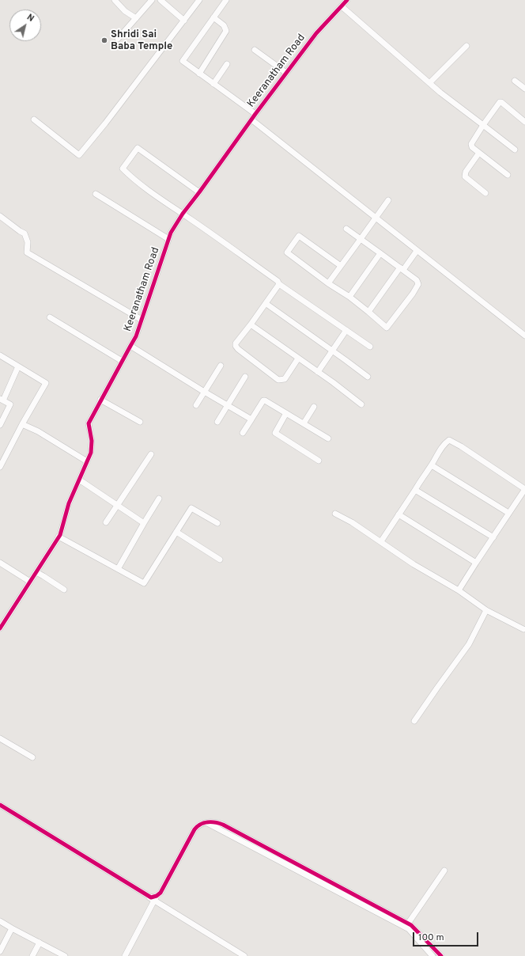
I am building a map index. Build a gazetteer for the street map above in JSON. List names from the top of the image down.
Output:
{
  "streets": {
    "street": ["Keeranatham Road"]
  },
  "places": ["Shridi Sai Baba Temple"],
  "scale_bar": "100 m",
  "north": "top right"
}
